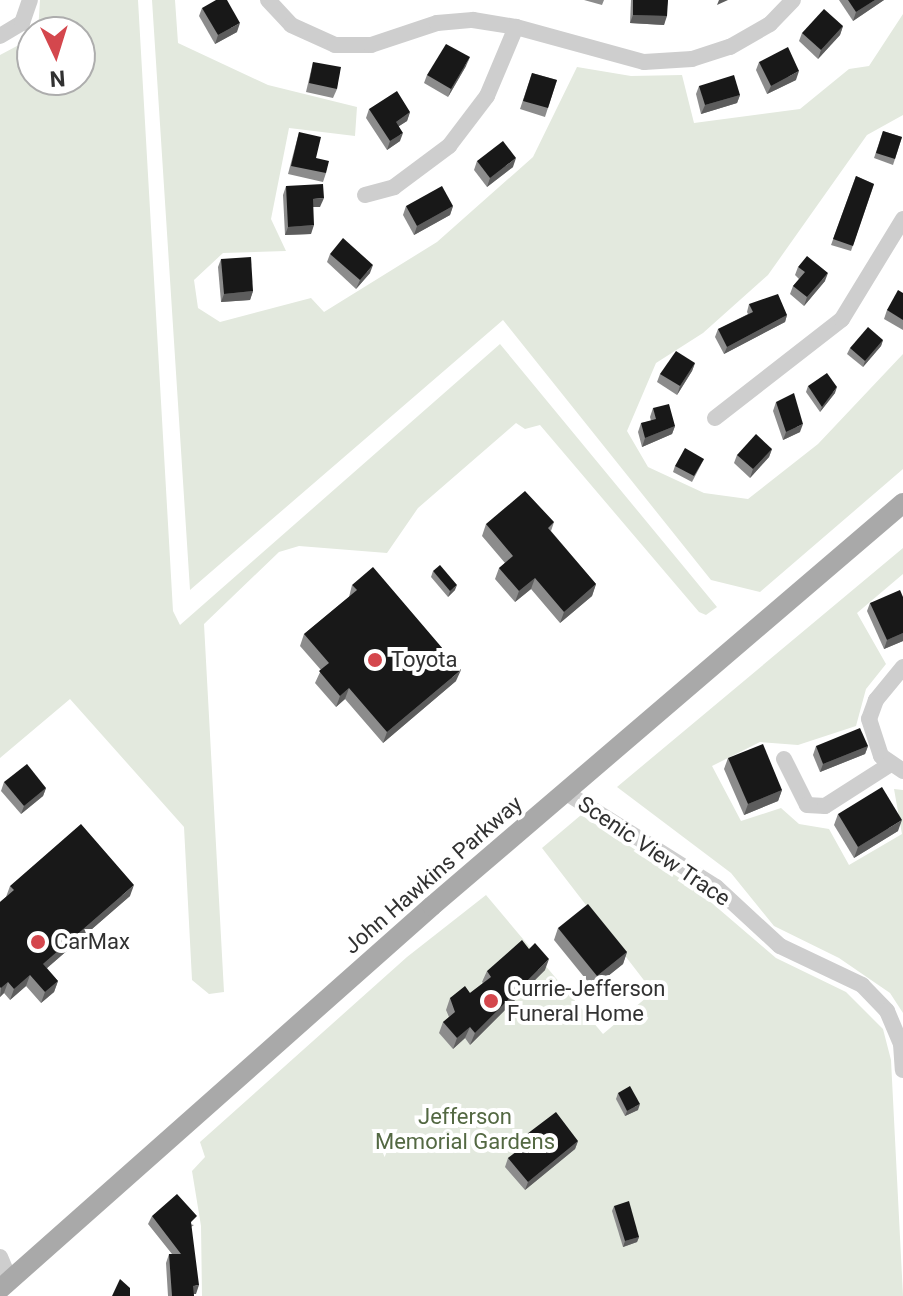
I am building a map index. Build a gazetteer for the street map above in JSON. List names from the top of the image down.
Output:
{
  "streets": {
    "main road": ["John Hawkins Parkway"],
    "street": ["Scenic View Trace"]
  },
  "crossings": [
    ["Scenic View Trace", "John Hawkins Parkway"]
  ],
  "parks": ["Jefferson Memorial Gardens"],
  "places": ["Toyota", "CarMax", "Currie-Jefferson Funeral Home"],
  "north": "bottom"
}
